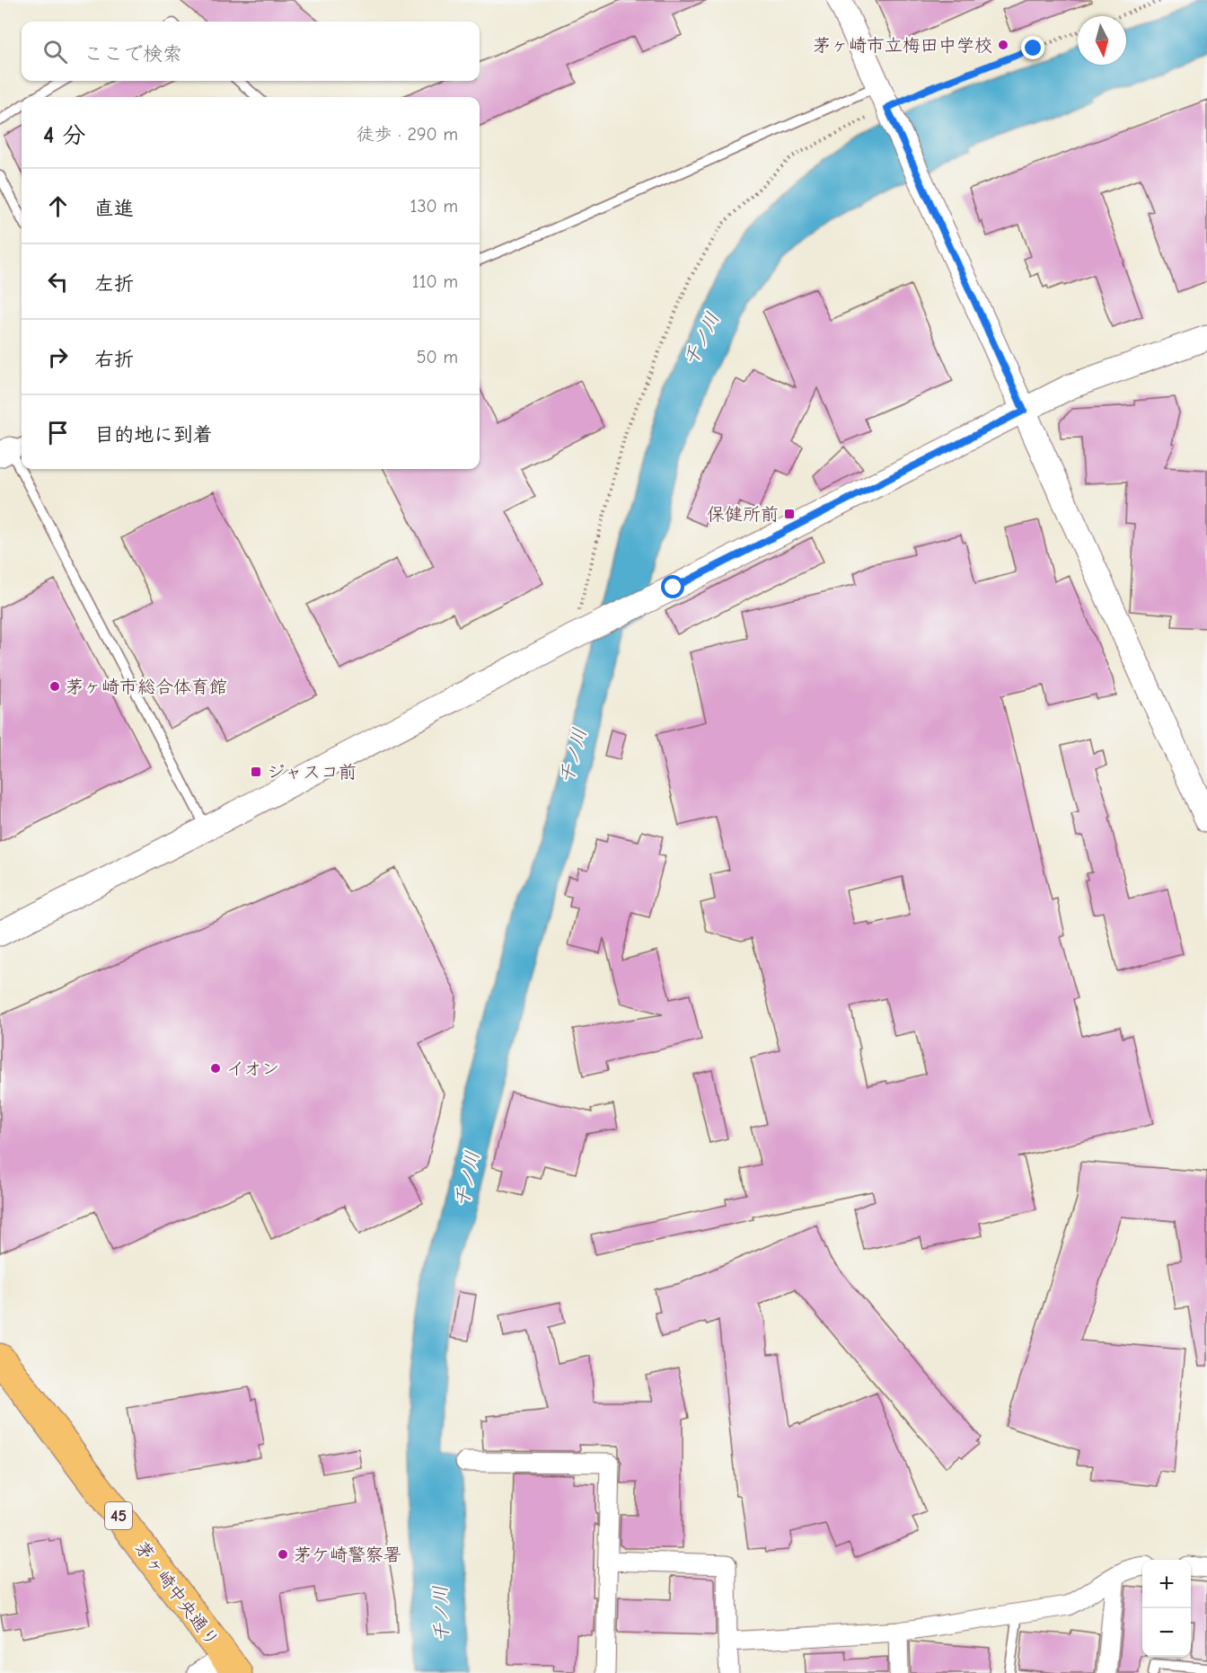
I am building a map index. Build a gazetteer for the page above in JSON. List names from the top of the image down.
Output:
{
  "streets": {
    "main road": ["45", "茅ヶ崎中央通り"]
  },
  "water": ["千ノ川"],
  "places": {
    "other": [
      "茅ヶ崎市立梅田中学校",
      "茅ヶ崎市総合体育館",
      "イオン",
      "茅ケ崎警察署"
    ],
    "transit": ["保健所前", "ジャスコ前"]
  },
  "north": "bottom",
  "page": {
    "search": "ここで検索",
    "heading": ["4 分", "徒歩 · 290 m"],
    "list": [
      ["直進", "130 m"],
      ["左折", "110 m"],
      ["右折", "50 m"],
      "目的地に到着"
    ],
    "map_buttons": ["+", "−"]
  }
}
